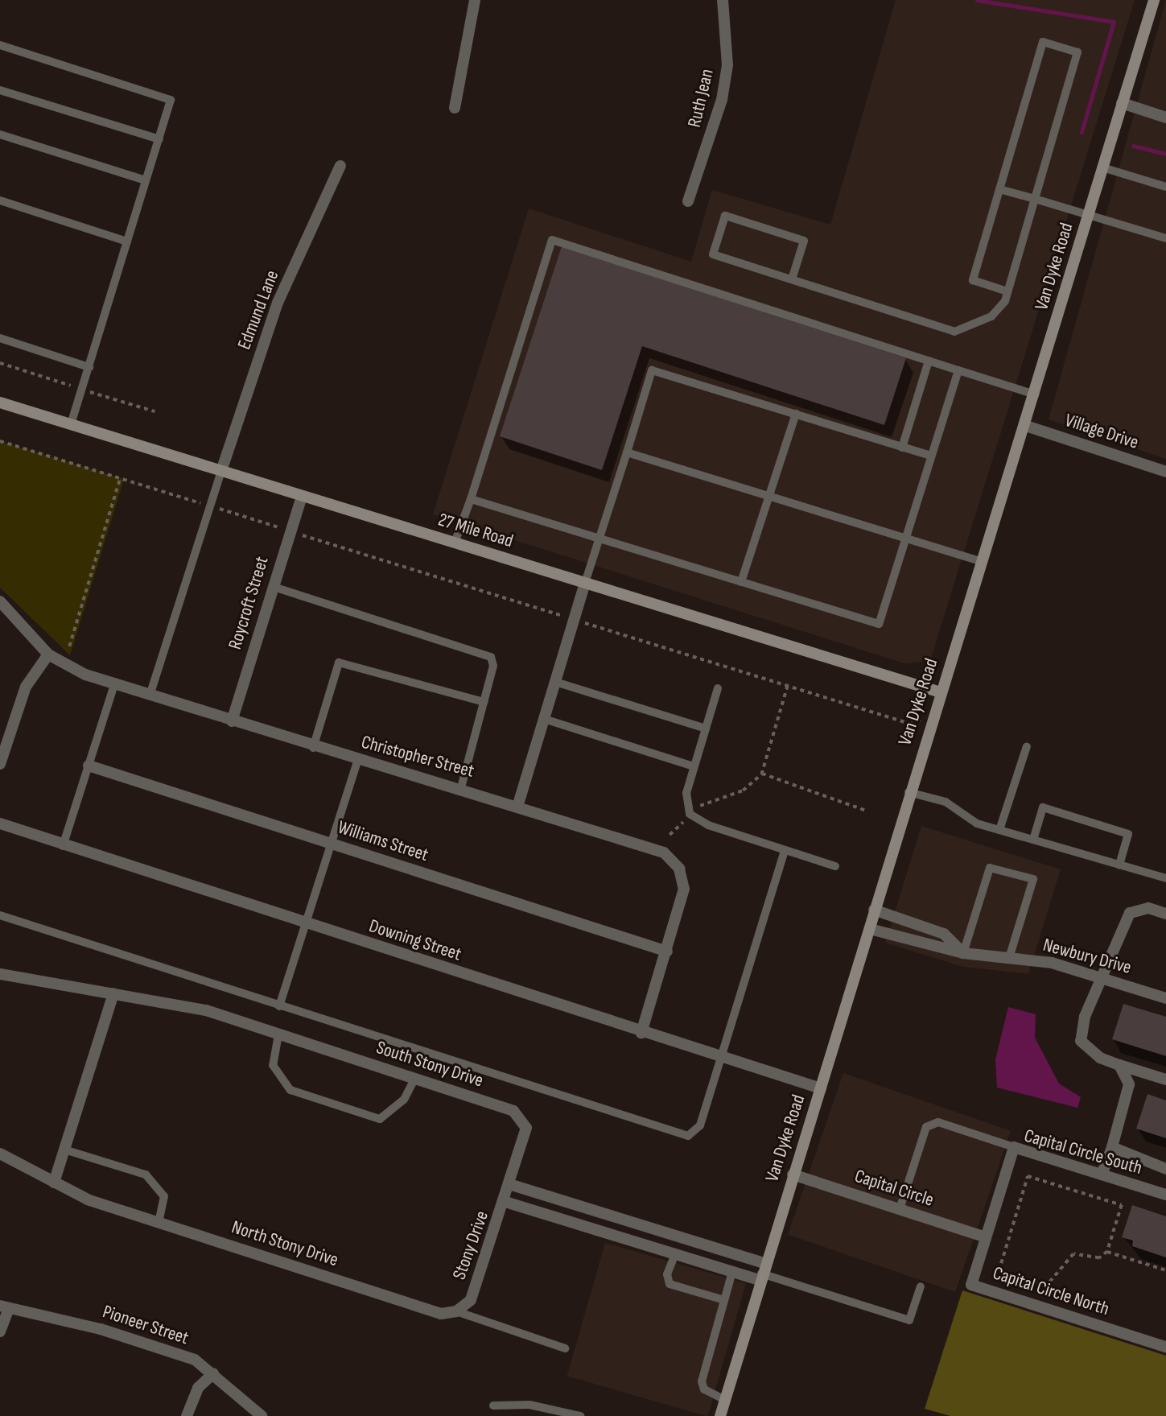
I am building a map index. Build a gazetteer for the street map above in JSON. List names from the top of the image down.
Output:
{
  "streets": {
    "street": [
      "Ruth Jean",
      "Van Dyke Road",
      "Edmund Lane",
      "Village Drive",
      "27 Mile Road",
      "Roycroft Street",
      "Christopher Street",
      "Williams Street",
      "Downing Street",
      "Newbury Drive",
      "South Stony Drive",
      "Capital Circle South",
      "Capital Circle",
      "North Stony Drive",
      "Stony Drive",
      "Capital Circle North",
      "Pioneer Street"
    ]
  },
  "crossings": [
    ["Van Dyke Road", "Village Drive"],
    ["Van Dyke Road", "27 Mile Road"],
    ["Van Dyke Road", "Downing Street"],
    ["Van Dyke Road", "Newbury Drive"],
    ["Van Dyke Road", "Capital Circle"],
    ["Edmund Lane", "27 Mile Road"],
    ["27 Mile Road", "Roycroft Street"],
    ["Roycroft Street", "Christopher Street"],
    ["Christopher Street", "Williams Street"],
    ["Christopher Street", "Downing Street"],
    ["South Stony Drive", "Stony Drive"],
    ["Capital Circle South", "Capital Circle"],
    ["Capital Circle South", "Capital Circle North"],
    ["Capital Circle", "Capital Circle North"],
    ["North Stony Drive", "Stony Drive"]
  ]
}
